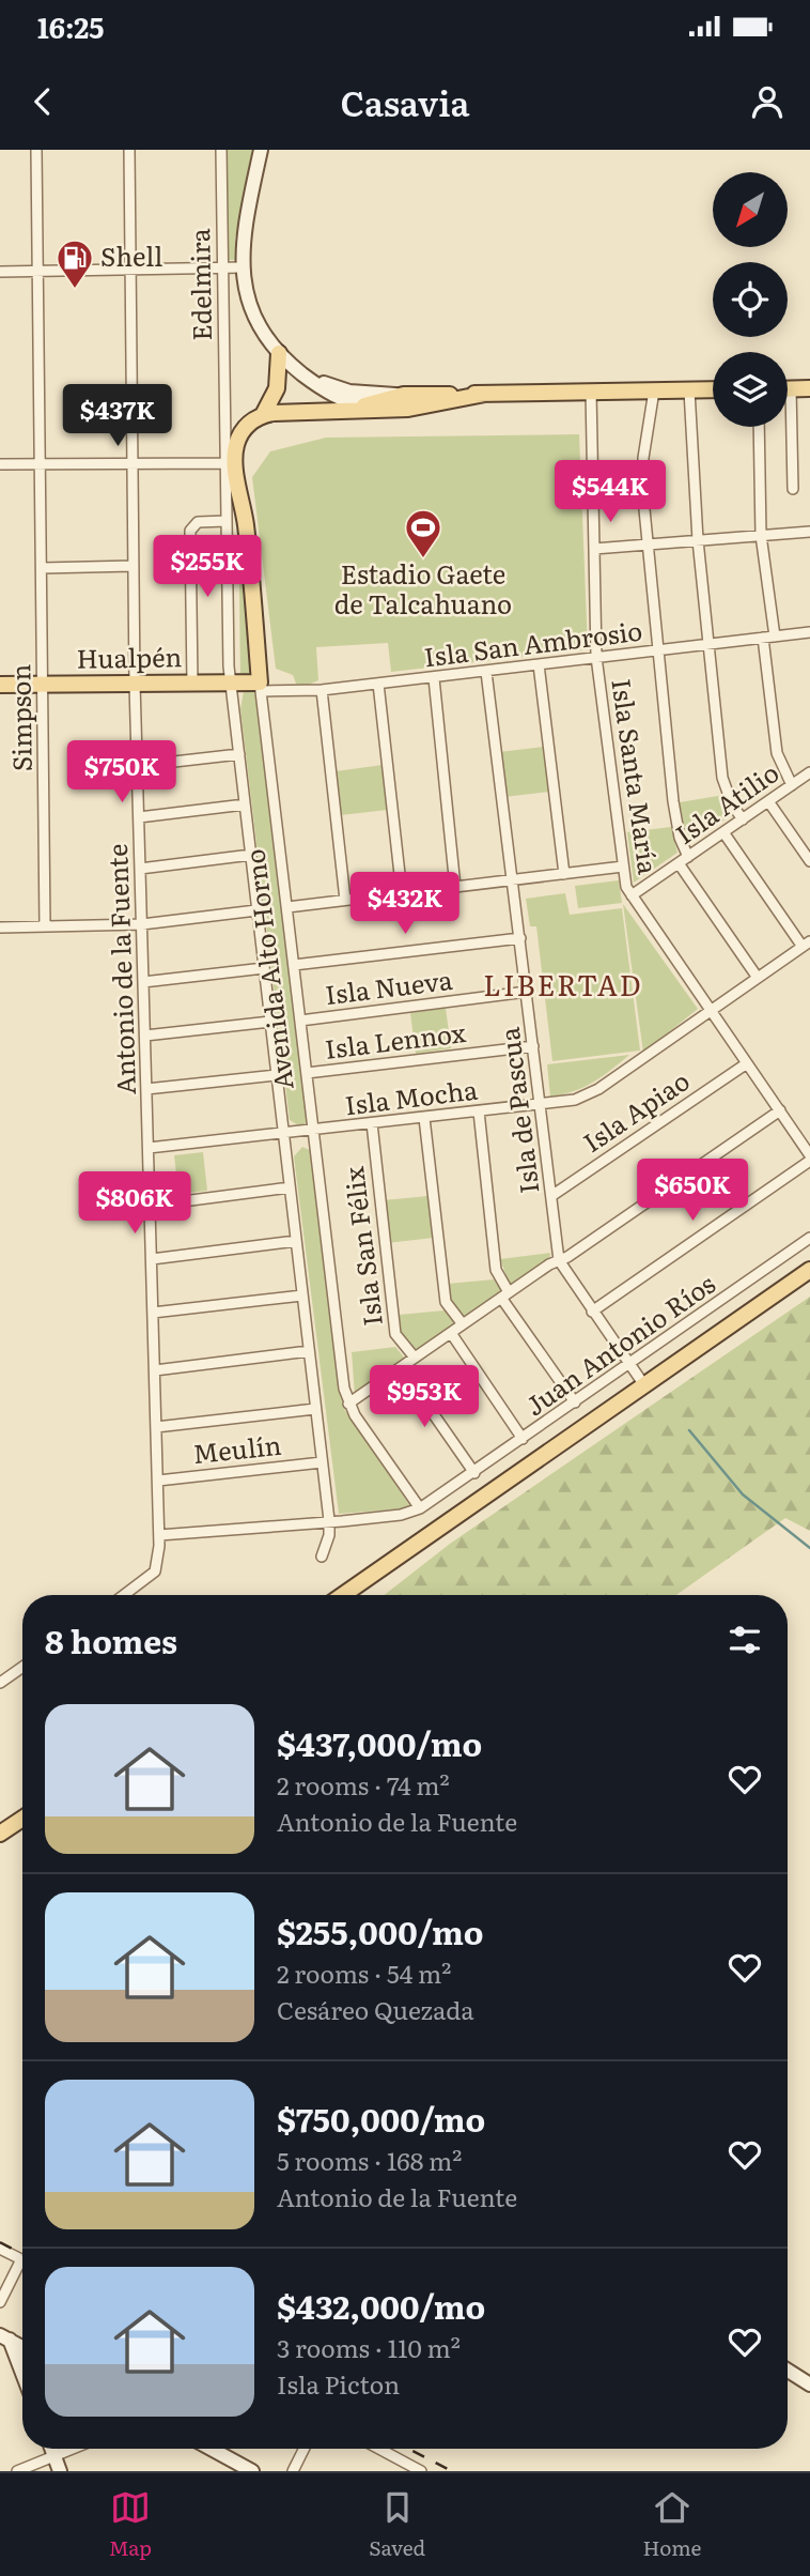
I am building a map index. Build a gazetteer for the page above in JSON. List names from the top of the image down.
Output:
{
  "streets": {
    "main road": ["Hualpén", "Avenida Alto Horno"],
    "street": [
      "Edelmira",
      "Isla San Ambrosio",
      "Simpson",
      "Isla Santa María",
      "Isla Atilio",
      "Antonio de la Fuente",
      "Isla Nueva",
      "Isla Lennox",
      "Isla Mocha",
      "Isla de Pascua",
      "Isla Apiao",
      "Isla San Félix",
      "Juan Antonio Ríos",
      "Meulín"
    ]
  },
  "crossings": [
    ["Edelmira", "Avenida Alto Horno"],
    ["Isla San Ambrosio", "Hualpén"],
    ["Isla San Ambrosio", "Isla Santa María"],
    ["Isla San Ambrosio", "Avenida Alto Horno"],
    ["Isla San Ambrosio", "Isla de Pascua"],
    ["Hualpén", "Simpson"],
    ["Hualpén", "Antonio de la Fuente"],
    ["Hualpén", "Avenida Alto Horno"],
    ["Isla Santa María", "Isla Atilio"],
    ["Isla Santa María", "Isla Mocha"],
    ["Isla Santa María", "Isla Apiao"],
    ["Antonio de la Fuente", "Isla Mocha"],
    ["Antonio de la Fuente", "Juan Antonio Ríos"],
    ["Antonio de la Fuente", "Meulín"],
    ["Avenida Alto Horno", "Isla Nueva"],
    ["Avenida Alto Horno", "Isla Lennox"],
    ["Avenida Alto Horno", "Isla Mocha"],
    ["Avenida Alto Horno", "Juan Antonio Ríos"],
    ["Avenida Alto Horno", "Meulín"],
    ["Isla Nueva", "Isla de Pascua"],
    ["Isla Lennox", "Isla de Pascua"],
    ["Isla Mocha", "Isla de Pascua"],
    ["Isla Mocha", "Isla San Félix"],
    ["Isla de Pascua", "Isla Apiao"],
    ["Isla de Pascua", "Juan Antonio Ríos"]
  ],
  "districts": ["LIBERTAD"],
  "places": {
    "fuel station": ["Shell"],
    "sports": ["Estadio Gaete de Talcahuano"]
  },
  "north": "bottom left",
  "page": {
    "status": "16:25",
    "header": "Casavia",
    "price": [
      "$437K",
      "$544K",
      "$255K",
      "$750K",
      "$432K",
      "$650K",
      "$806K",
      "$953K"
    ],
    "heading": "8 homes",
    "list": [
      {
        "name": "$437,000/mo",
        "note": "2 rooms · 74 m² · Antonio de la Fuente"
      },
      {
        "name": "$255,000/mo",
        "note": "2 rooms · 54 m² · Cesáreo Quezada"
      },
      {
        "name": "$750,000/mo",
        "note": "5 rooms · 168 m² · Antonio de la Fuente"
      },
      {
        "name": "$432,000/mo",
        "note": "3 rooms · 110 m² · Isla Picton"
      }
    ],
    "tabs": ["Map", "Saved", "Home"]
  }
}
